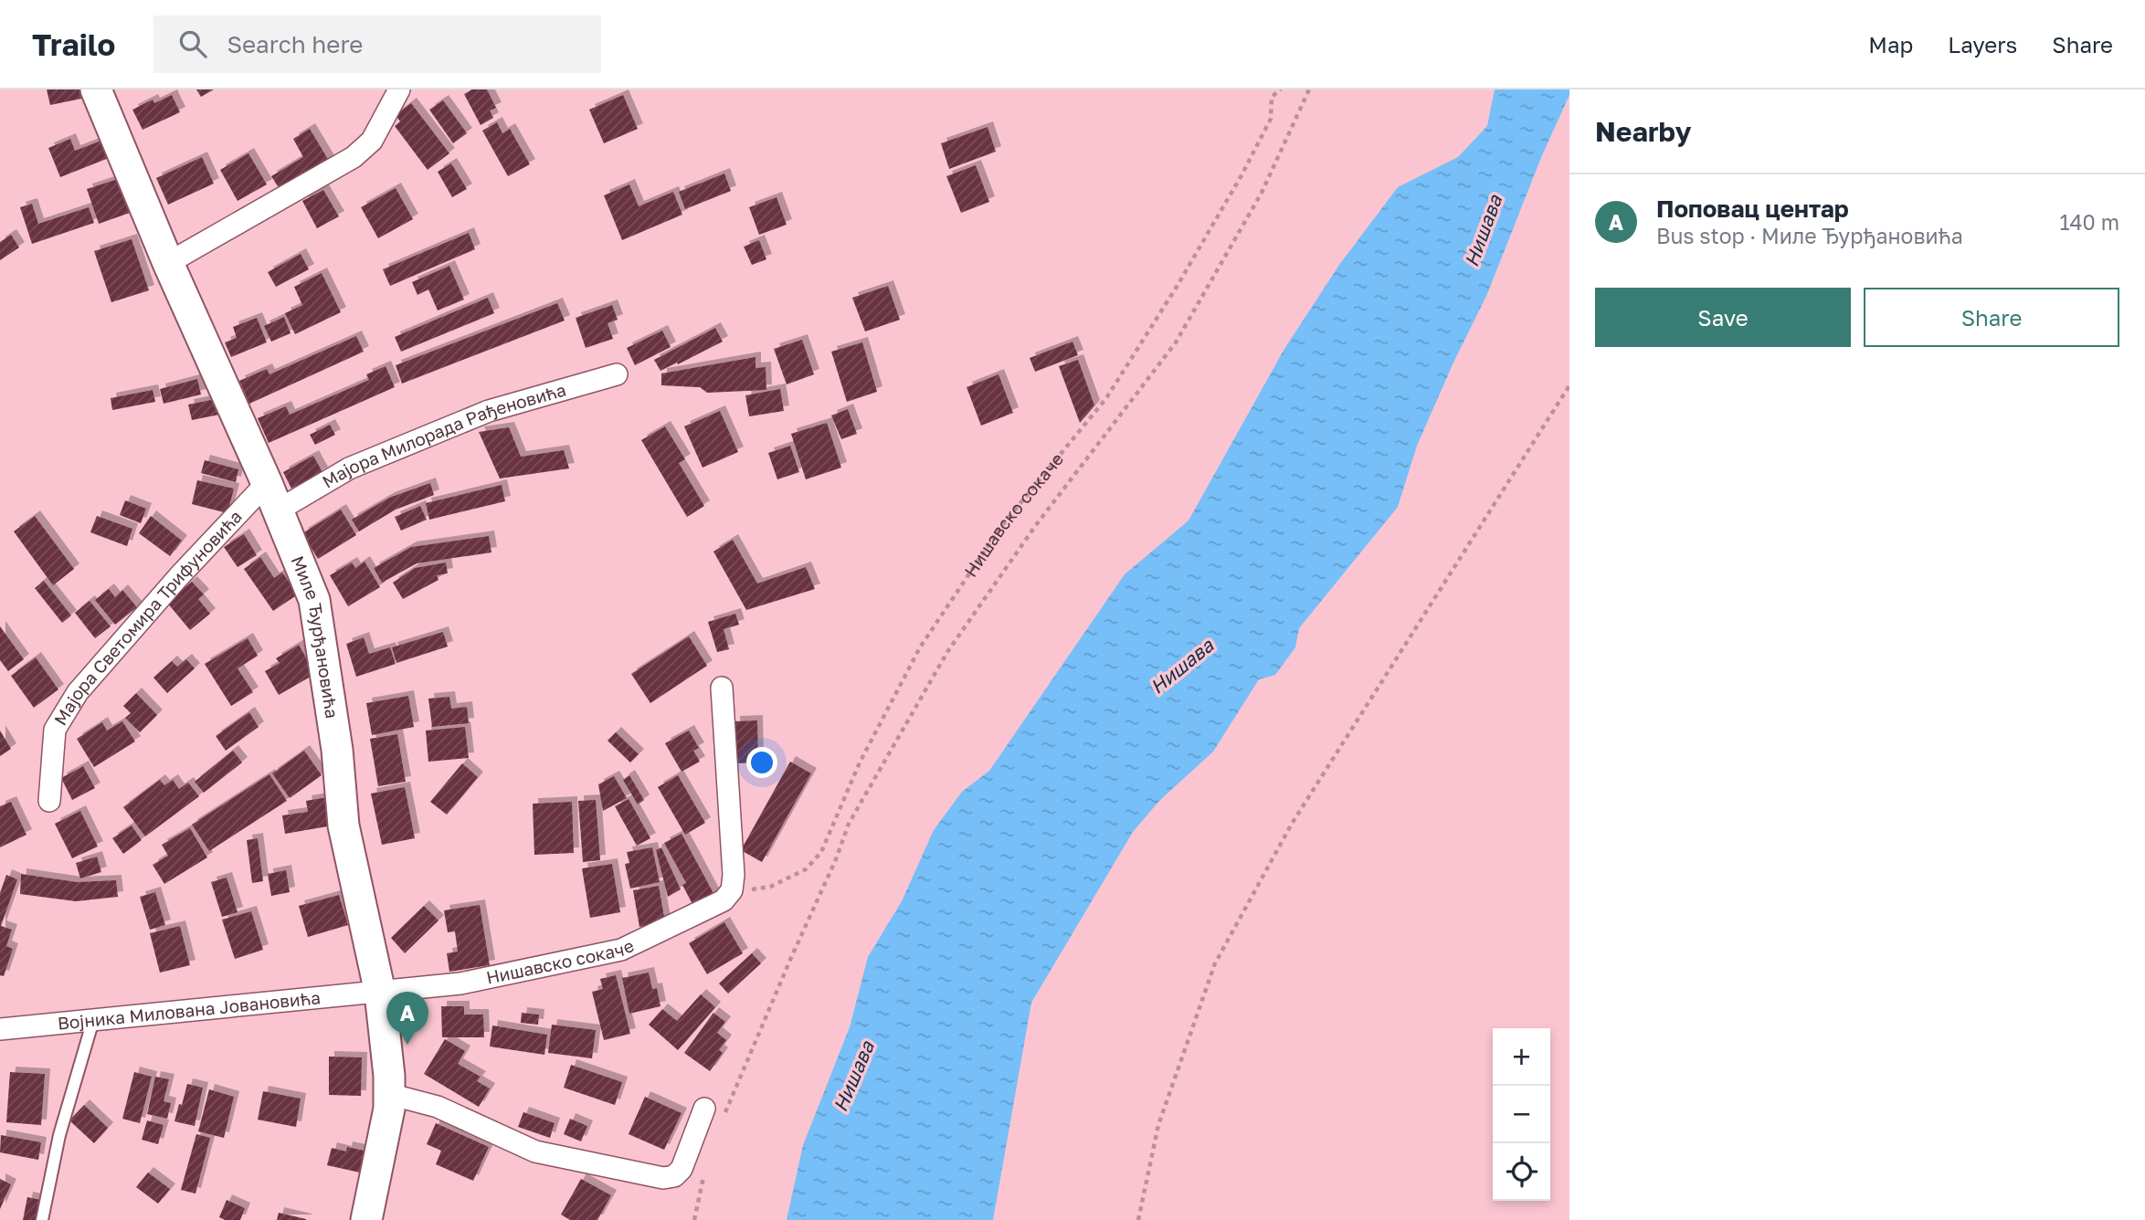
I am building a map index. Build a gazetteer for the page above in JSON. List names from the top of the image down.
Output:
{
  "streets": {
    "street": [
      "Мајора Милорада Рађеновића",
      "Нишавско сокаче",
      "Мајора Светомира Трифуновића",
      "Миле Ђурђановића",
      "Војника Милована Јовановића"
    ]
  },
  "crossings": [
    ["Мајора Милорада Рађеновића", "Мајора Светомира Трифуновића"],
    ["Мајора Милорада Рађеновића", "Миле Ђурђановића"],
    ["Нишавско сокаче", "Миле Ђурђановића"],
    ["Нишавско сокаче", "Војника Милована Јовановића"],
    ["Мајора Светомира Трифуновића", "Миле Ђурђановића"],
    ["Миле Ђурђановића", "Војника Милована Јовановића"]
  ],
  "water": ["Нишава"],
  "page": {
    "header": "Trailo",
    "search": "Search here",
    "nav": ["Map", "Layers", "Share"],
    "heading": "Nearby",
    "list": [
      {
        "mark": "A",
        "name": "Поповац центар",
        "note": "Bus stop · Миле Ђурђановића",
        "value": "140 m"
      }
    ],
    "buttons": ["Save", "Share"],
    "pins": "A",
    "map_buttons": ["+", "−"]
  }
}
